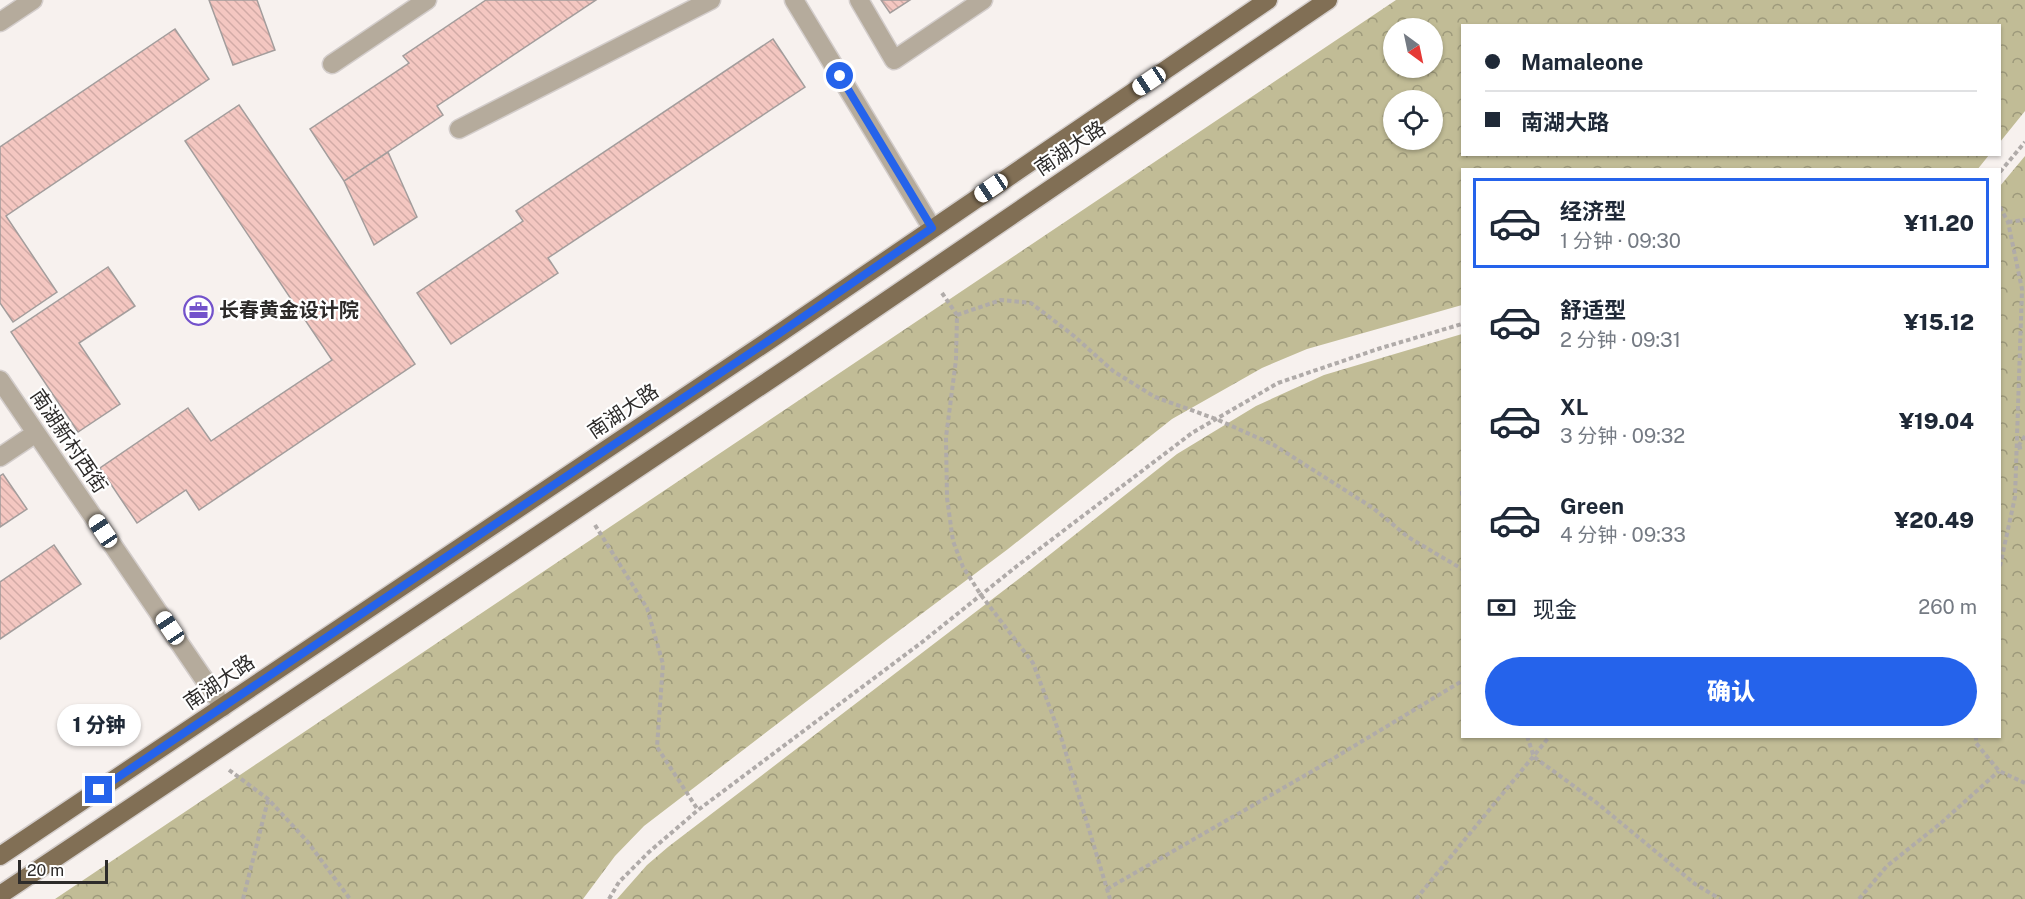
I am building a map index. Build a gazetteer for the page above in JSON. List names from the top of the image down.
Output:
{
  "streets": {
    "main road": ["南湖大路"],
    "street": ["南湖新村西街"]
  },
  "crossings": [
    ["南湖大路", "南湖新村西街"]
  ],
  "places": {
    "office": ["长春黄金设计院"]
  },
  "scale_bar": "20 m",
  "north": "bottom right",
  "page": {
    "banner": ["Mamaleone", "南湖大路"],
    "list": [
      {
        "name": "经济型",
        "note": "1 分钟 · 09:30",
        "value": "¥11.20"
      },
      {
        "name": "舒适型",
        "note": "2 分钟 · 09:31",
        "value": "¥15.12"
      },
      {
        "name": "XL",
        "note": "3 分钟 · 09:32",
        "value": "¥19.04"
      },
      {
        "name": "Green",
        "note": "4 分钟 · 09:33",
        "value": "¥20.49"
      }
    ],
    "pay": ["现金", "260 m"],
    "buttons": "确认",
    "bubble": "1 分钟",
    "scale": "20 m"
  }
}
